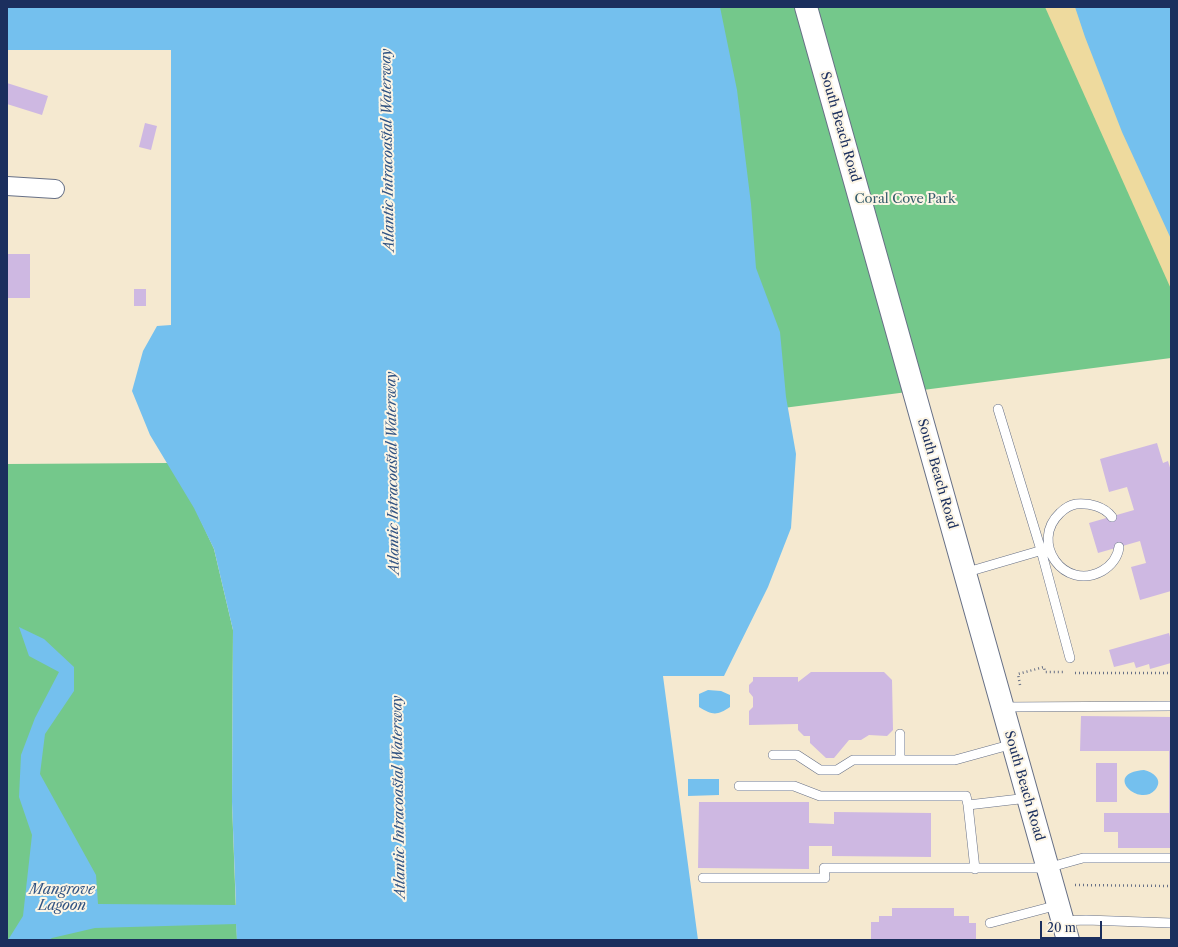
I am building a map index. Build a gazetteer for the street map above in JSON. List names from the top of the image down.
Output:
{
  "streets": {
    "street": ["South Beach Road"]
  },
  "water": ["Atlantic Intracoastal Waterway", "Mangrove Lagoon"],
  "parks": ["Coral Cove Park"],
  "scale_bar": "20 m"
}
